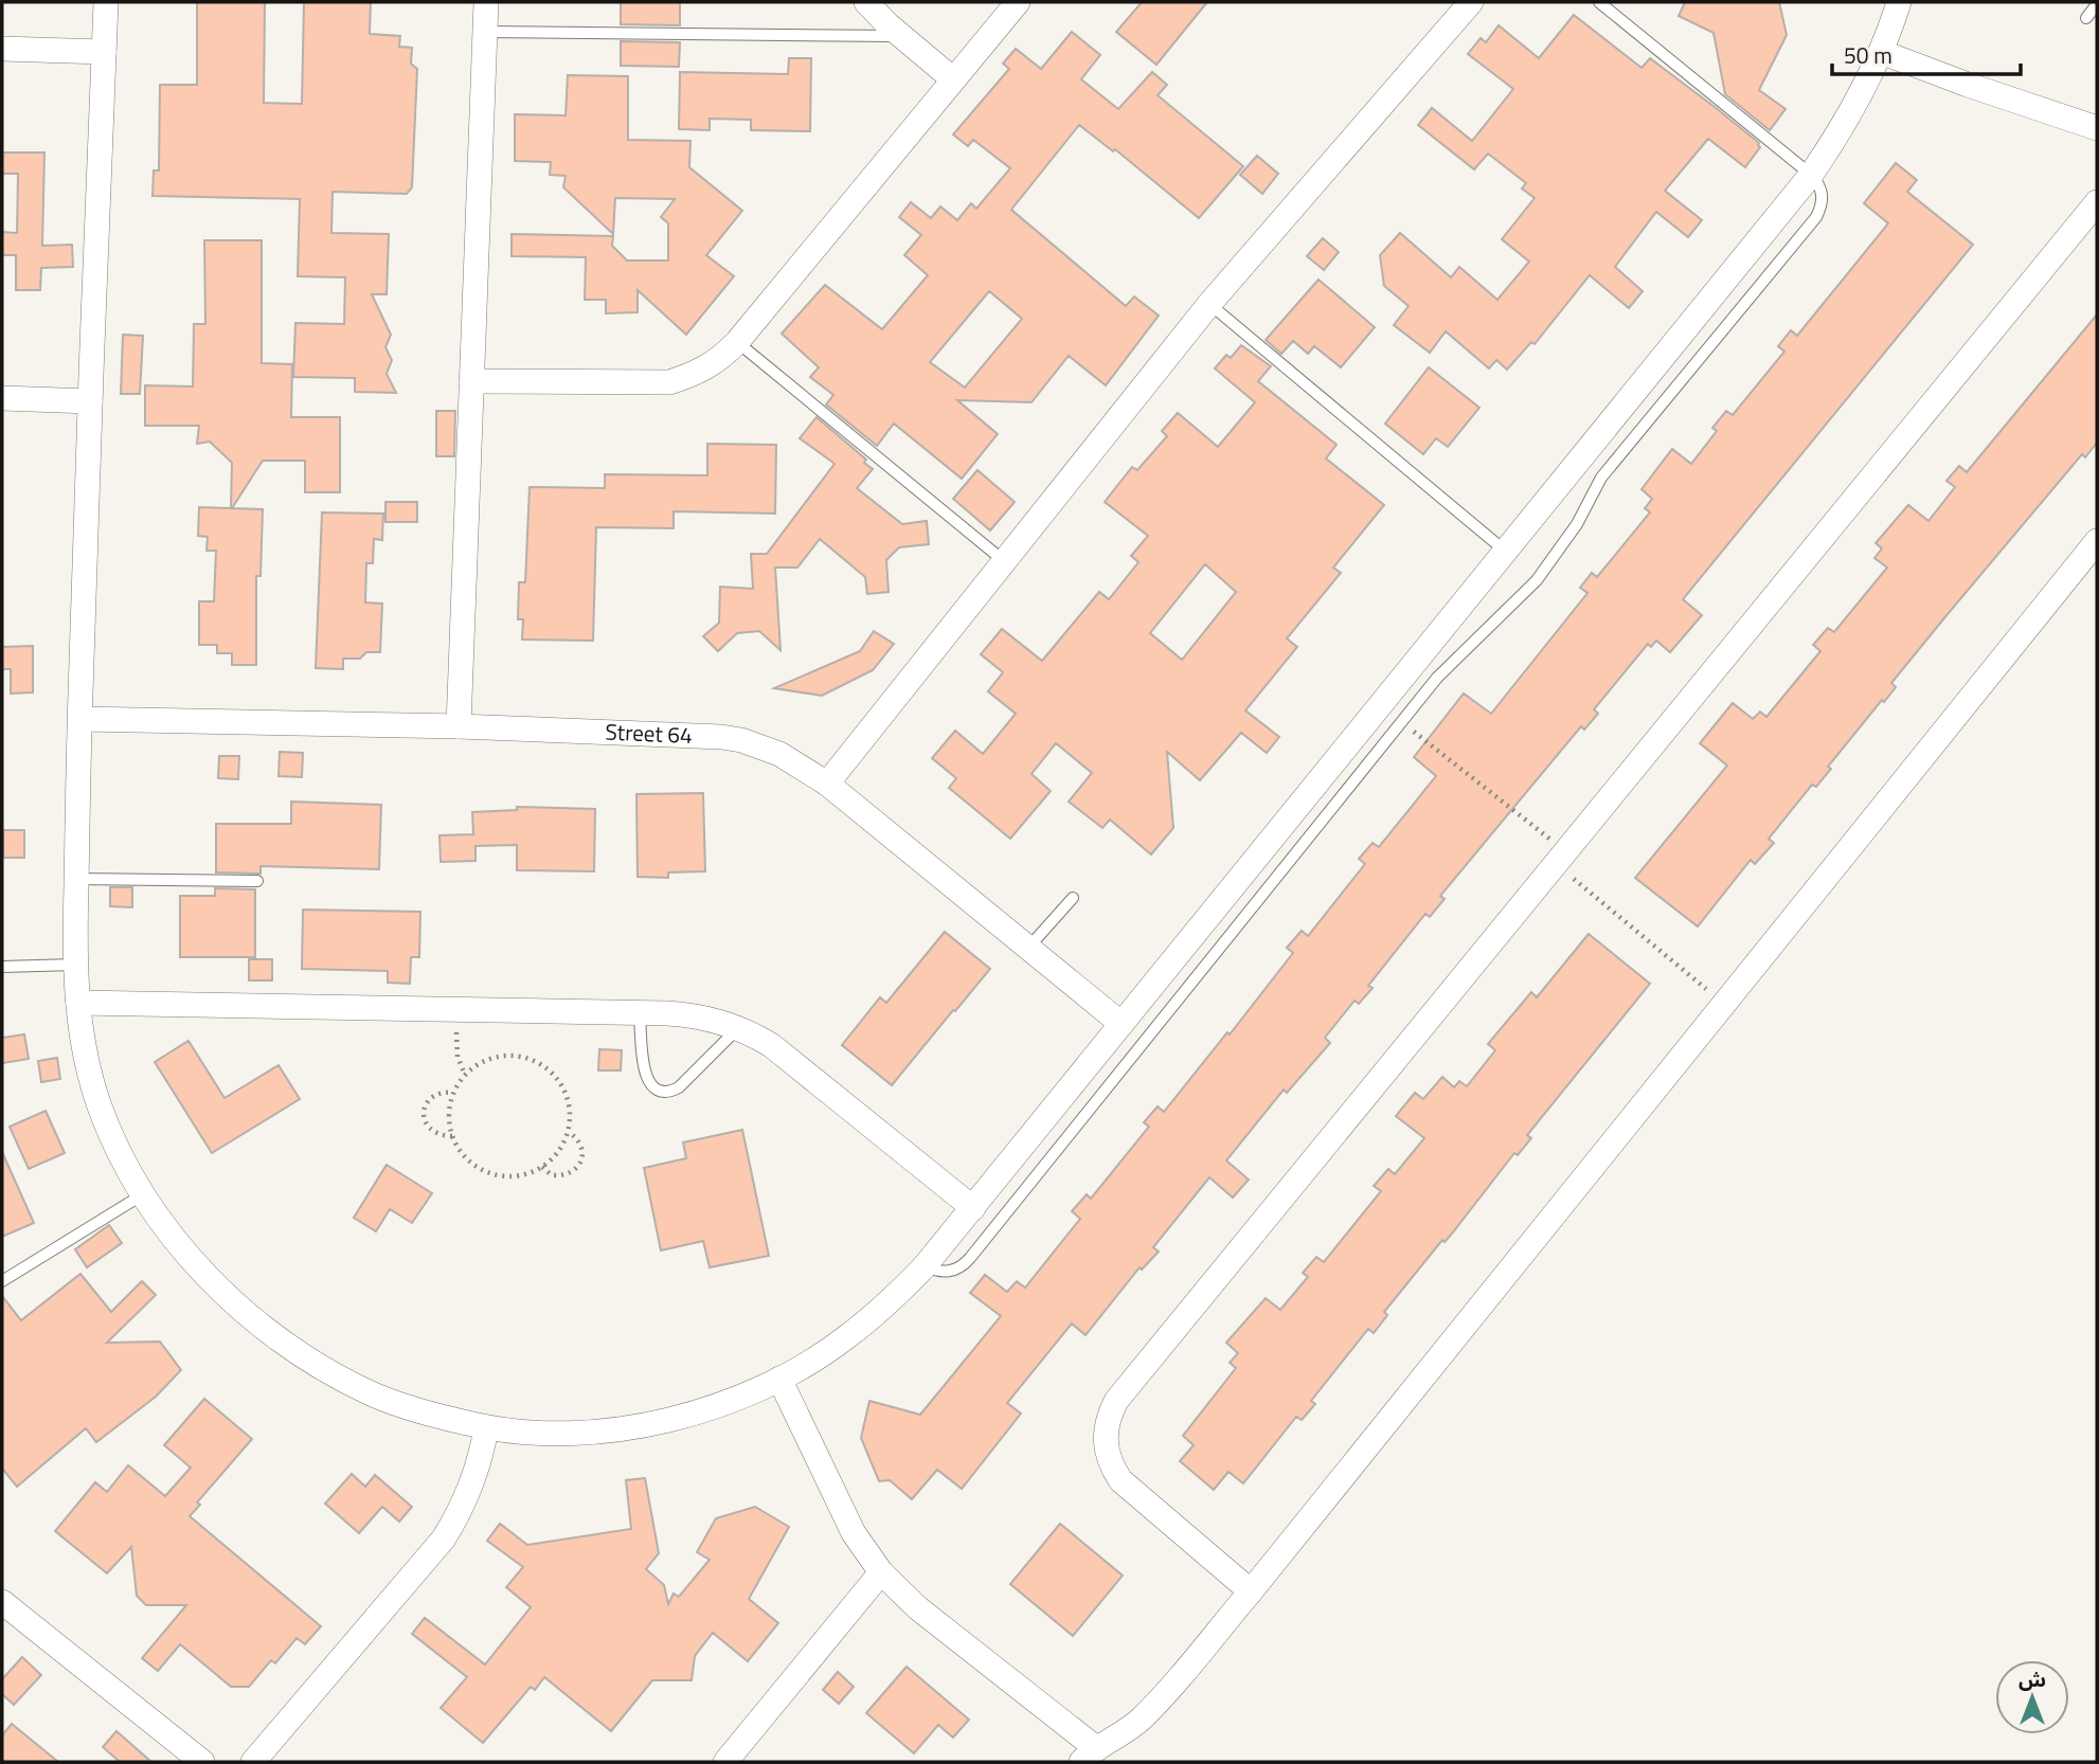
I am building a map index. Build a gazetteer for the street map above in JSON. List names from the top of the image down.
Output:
{
  "streets": {
    "street": ["Street 64"]
  },
  "scale_bar": "50 m",
  "north": "top"
}
